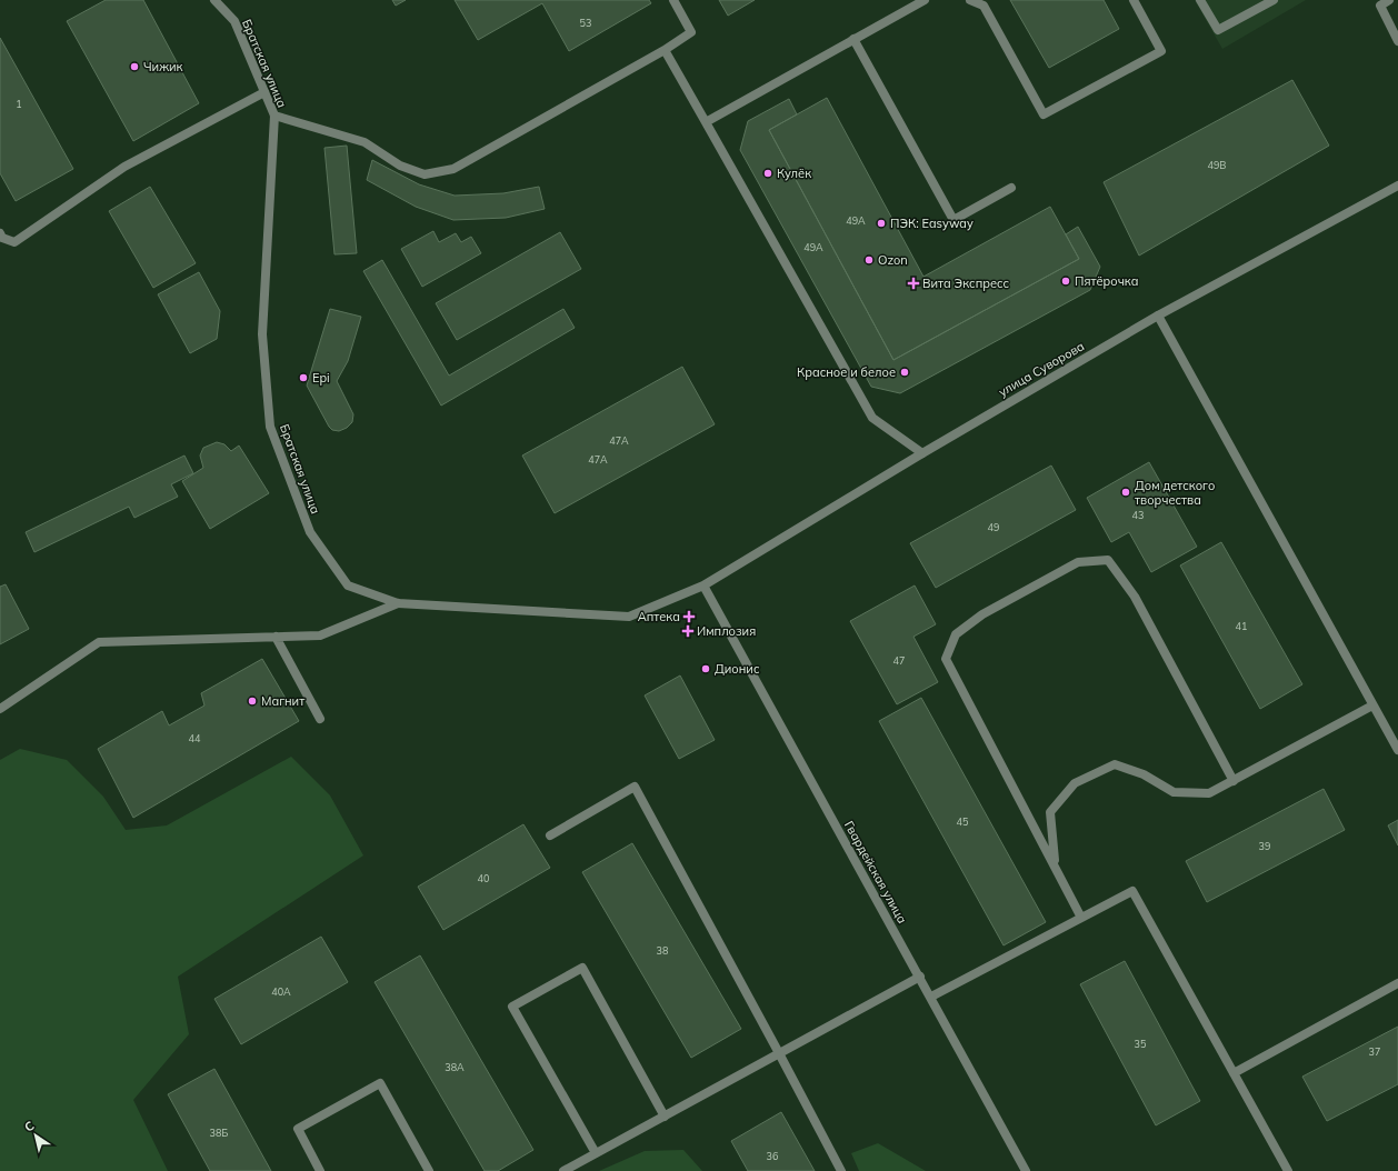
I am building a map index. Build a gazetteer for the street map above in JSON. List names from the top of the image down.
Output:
{
  "streets": {
    "street": ["Братская улица", "улица Суворова", "Гвардейская улица"]
  },
  "crossings": [
    ["Братская улица", "улица Суворова"],
    ["Братская улица", "Гвардейская улица"],
    ["улица Суворова", "Гвардейская улица"]
  ],
  "places": {
    "other": [
      "Чижик",
      "Кулёк",
      "ПЭК: Easyway",
      "Ozon",
      "Пятёрочка",
      "Красное и белое",
      "Epi",
      "Дом детского творчества",
      "Дионис",
      "Магнит"
    ],
    "health": ["Вита Экспресс", "Аптека", "Имплозия"]
  },
  "house_numbers": [
    "53",
    "1",
    "49В",
    "49А",
    "49А",
    "47А",
    "47А",
    "43",
    "49",
    "41",
    "47",
    "44",
    "45",
    "39",
    "40",
    "38",
    "40А",
    "35",
    "37",
    "38А",
    "38Б",
    "36"
  ],
  "north": "top left"
}
